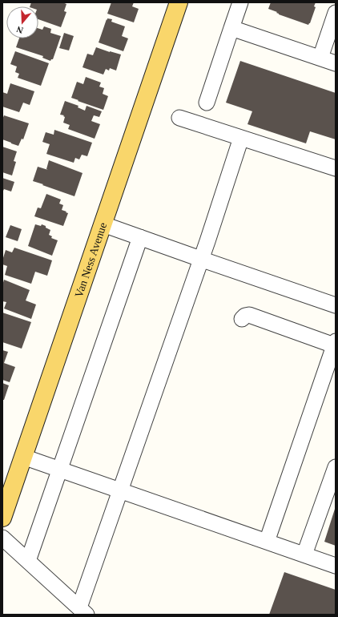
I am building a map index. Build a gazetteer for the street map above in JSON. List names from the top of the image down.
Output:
{
  "streets": {
    "main road": ["Van Ness Avenue"]
  },
  "north": "bottom"
}
